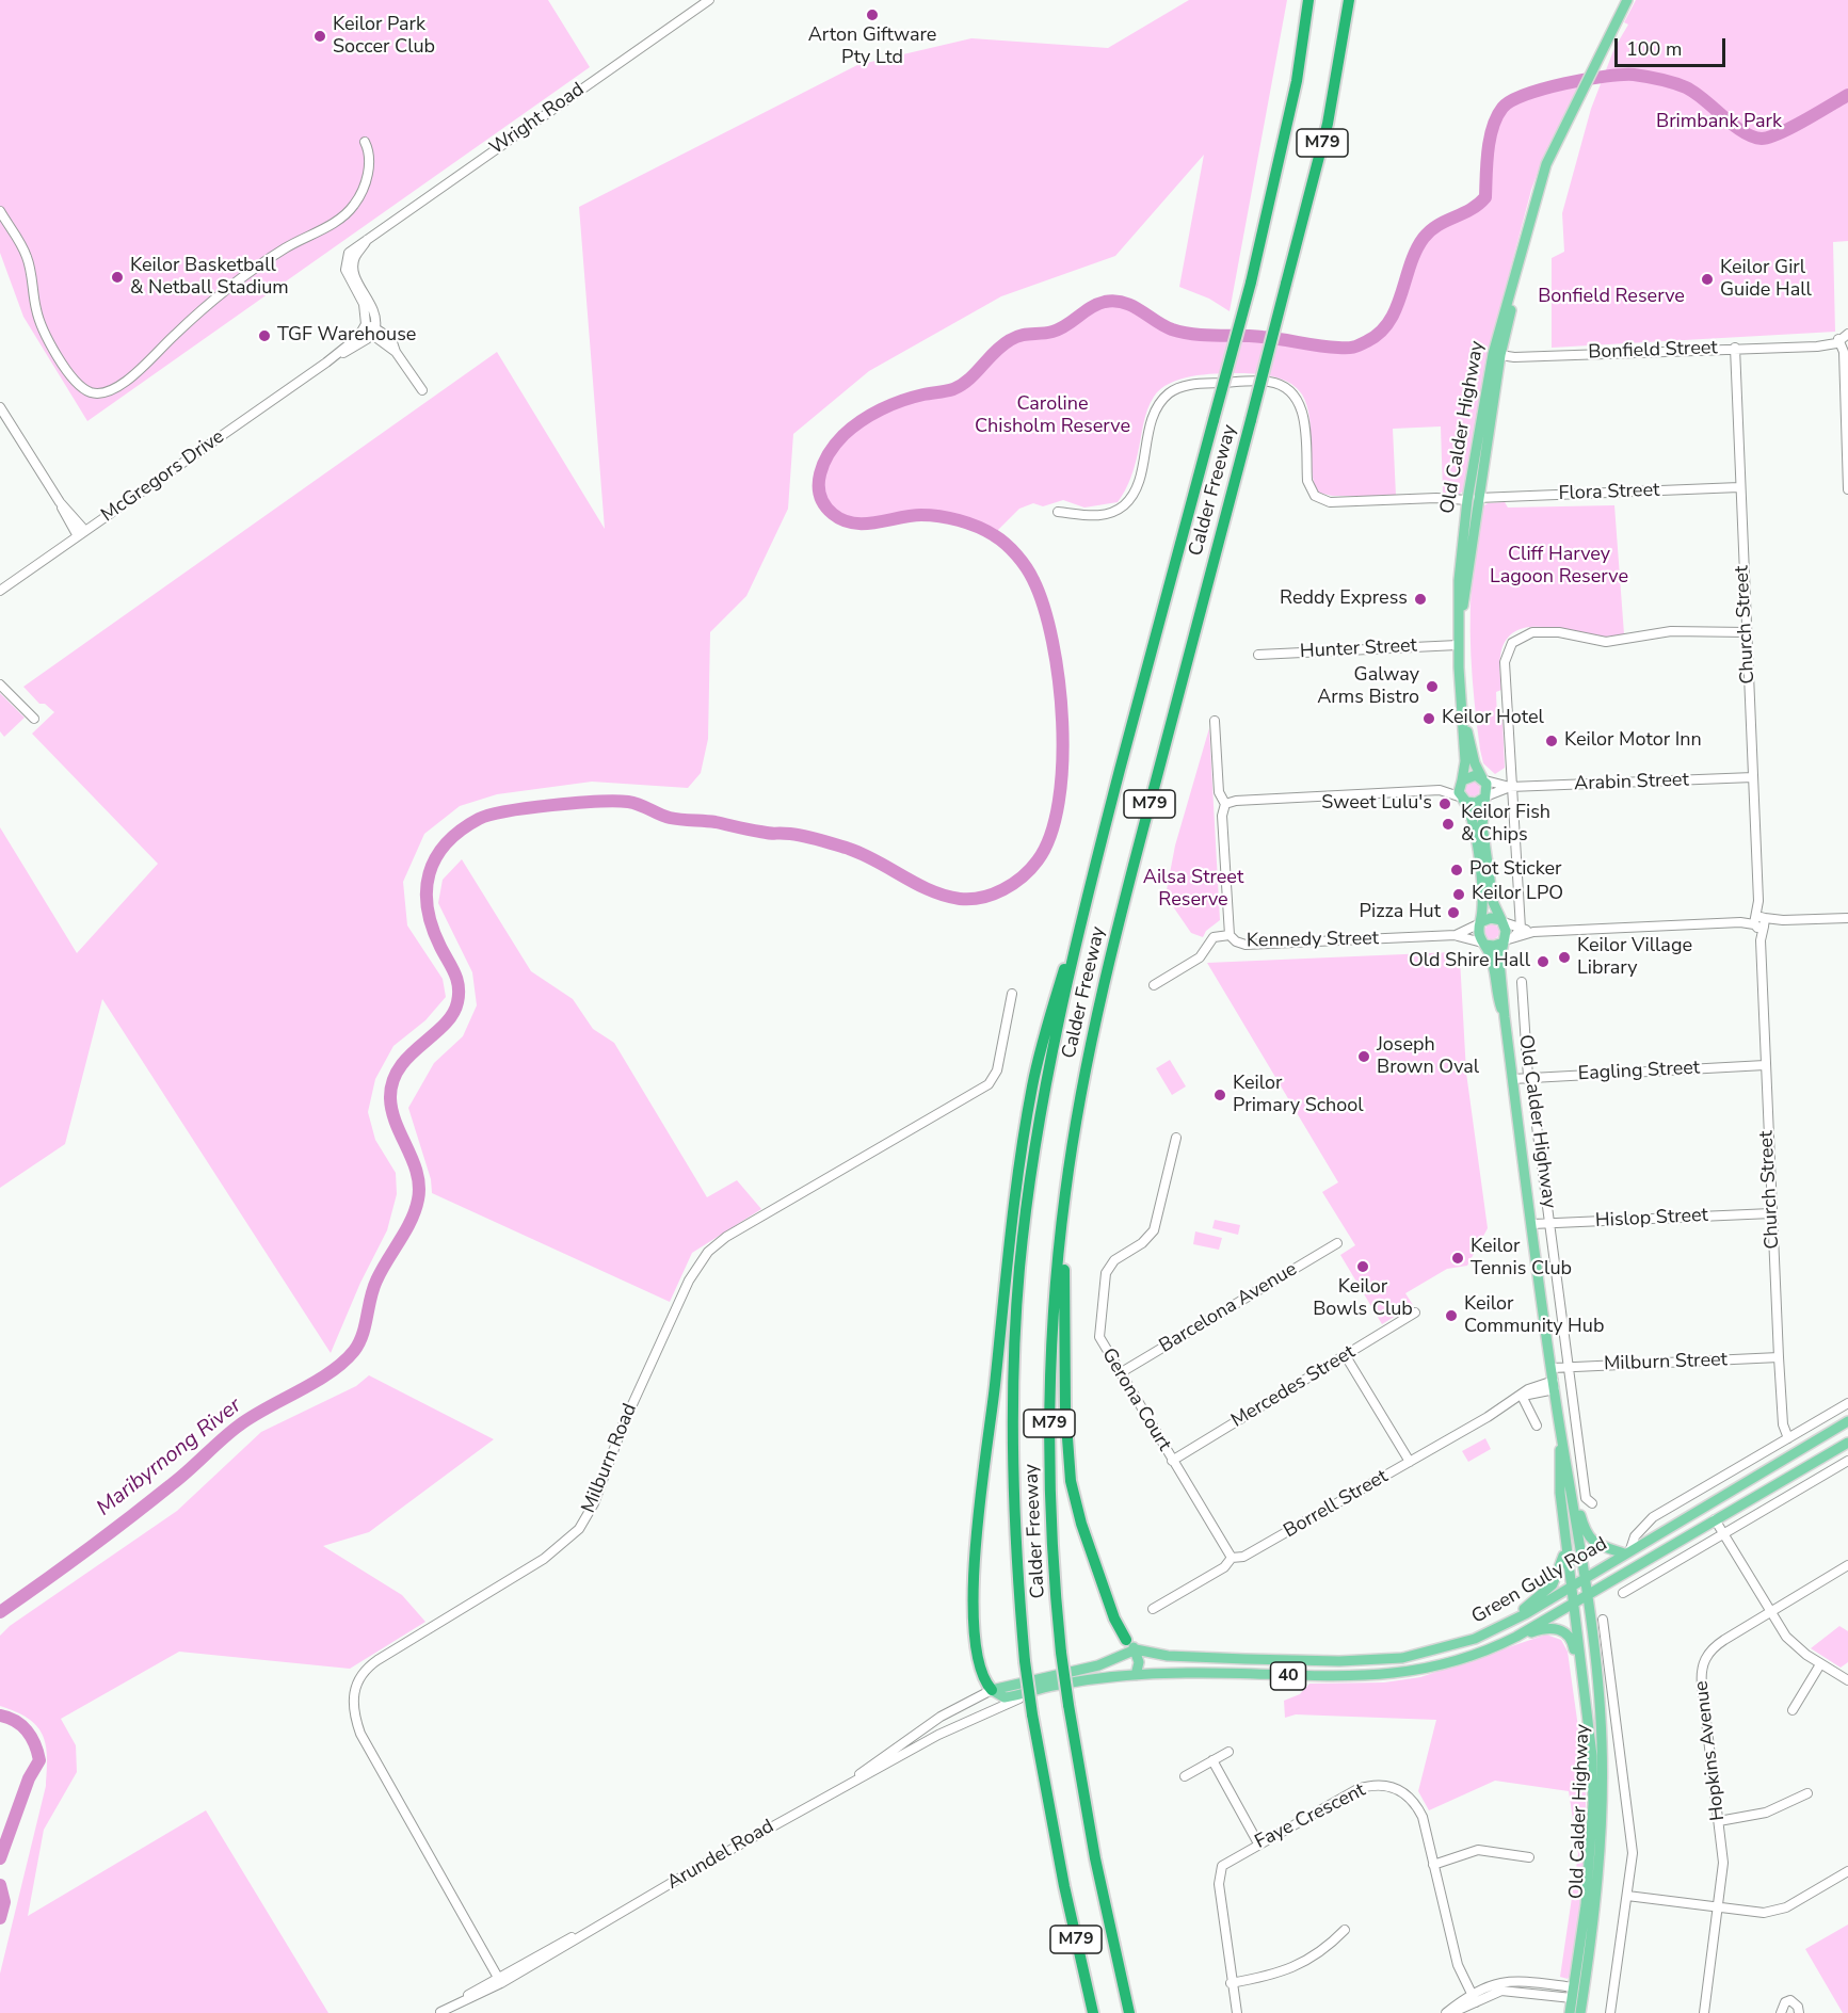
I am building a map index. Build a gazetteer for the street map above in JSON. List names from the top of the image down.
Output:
{
  "streets": {
    "highway": ["M79", "Calder Freeway"],
    "main road": ["Old Calder Highway", "Green Gully Road", "40"],
    "street": [
      "Wright Road",
      "Bonfield Street",
      "McGregors Drive",
      "Flora Street",
      "Church Street",
      "Hunter Street",
      "Arabin Street",
      "Kennedy Street",
      "Eagling Street",
      "Hislop Street",
      "Barcelona Avenue",
      "Milburn Street",
      "Mercedes Street",
      "Gerona Court",
      "Milburn Road",
      "Borrell Street",
      "Hopkins Avenue",
      "Faye Crescent",
      "Arundel Road"
    ]
  },
  "crossings": [
    ["Wright Road", "McGregors Drive"],
    ["Bonfield Street", "Old Calder Highway"],
    ["Bonfield Street", "Church Street"],
    ["Old Calder Highway", "Flora Street"],
    ["Old Calder Highway", "Hunter Street"],
    ["Old Calder Highway", "Arabin Street"],
    ["Old Calder Highway", "Kennedy Street"],
    ["Old Calder Highway", "Eagling Street"],
    ["Old Calder Highway", "Hislop Street"],
    ["Old Calder Highway", "Milburn Street"],
    ["Old Calder Highway", "Borrell Street"],
    ["Old Calder Highway", "Green Gully Road"],
    ["Flora Street", "Church Street"],
    ["Church Street", "Arabin Street"],
    ["Church Street", "Eagling Street"],
    ["Church Street", "Hislop Street"],
    ["Church Street", "Milburn Street"],
    ["Barcelona Avenue", "Gerona Court"],
    ["Mercedes Street", "Gerona Court"],
    ["Gerona Court", "Borrell Street"],
    ["Milburn Road", "Arundel Road"],
    ["Green Gully Road", "Arundel Road"]
  ],
  "water": ["Maribyrnong River"],
  "parks": [
    "Brimbank Park",
    "Bonfield Reserve",
    "Caroline Chisholm Reserve",
    "Cliff Harvey Lagoon Reserve",
    "Ailsa Street Reserve"
  ],
  "places": [
    "Arton Giftware Pty Ltd",
    "Keilor Park Soccer Club",
    "Keilor Basketball & Netball Stadium",
    "Keilor Girl Guide Hall",
    "TGF Warehouse",
    "Reddy Express",
    "Galway Arms Bistro",
    "Keilor Hotel",
    "Keilor Motor Inn",
    "Sweet Lulu's",
    "Keilor Fish & Chips",
    "Pot Sticker",
    "Keilor LPO",
    "Pizza Hut",
    "Keilor Village Library",
    "Old Shire Hall",
    "Joseph Brown Oval",
    "Keilor Primary School",
    "Keilor Tennis Club",
    "Keilor Bowls Club",
    "Keilor Community Hub"
  ],
  "scale_bar": "100 m"
}
